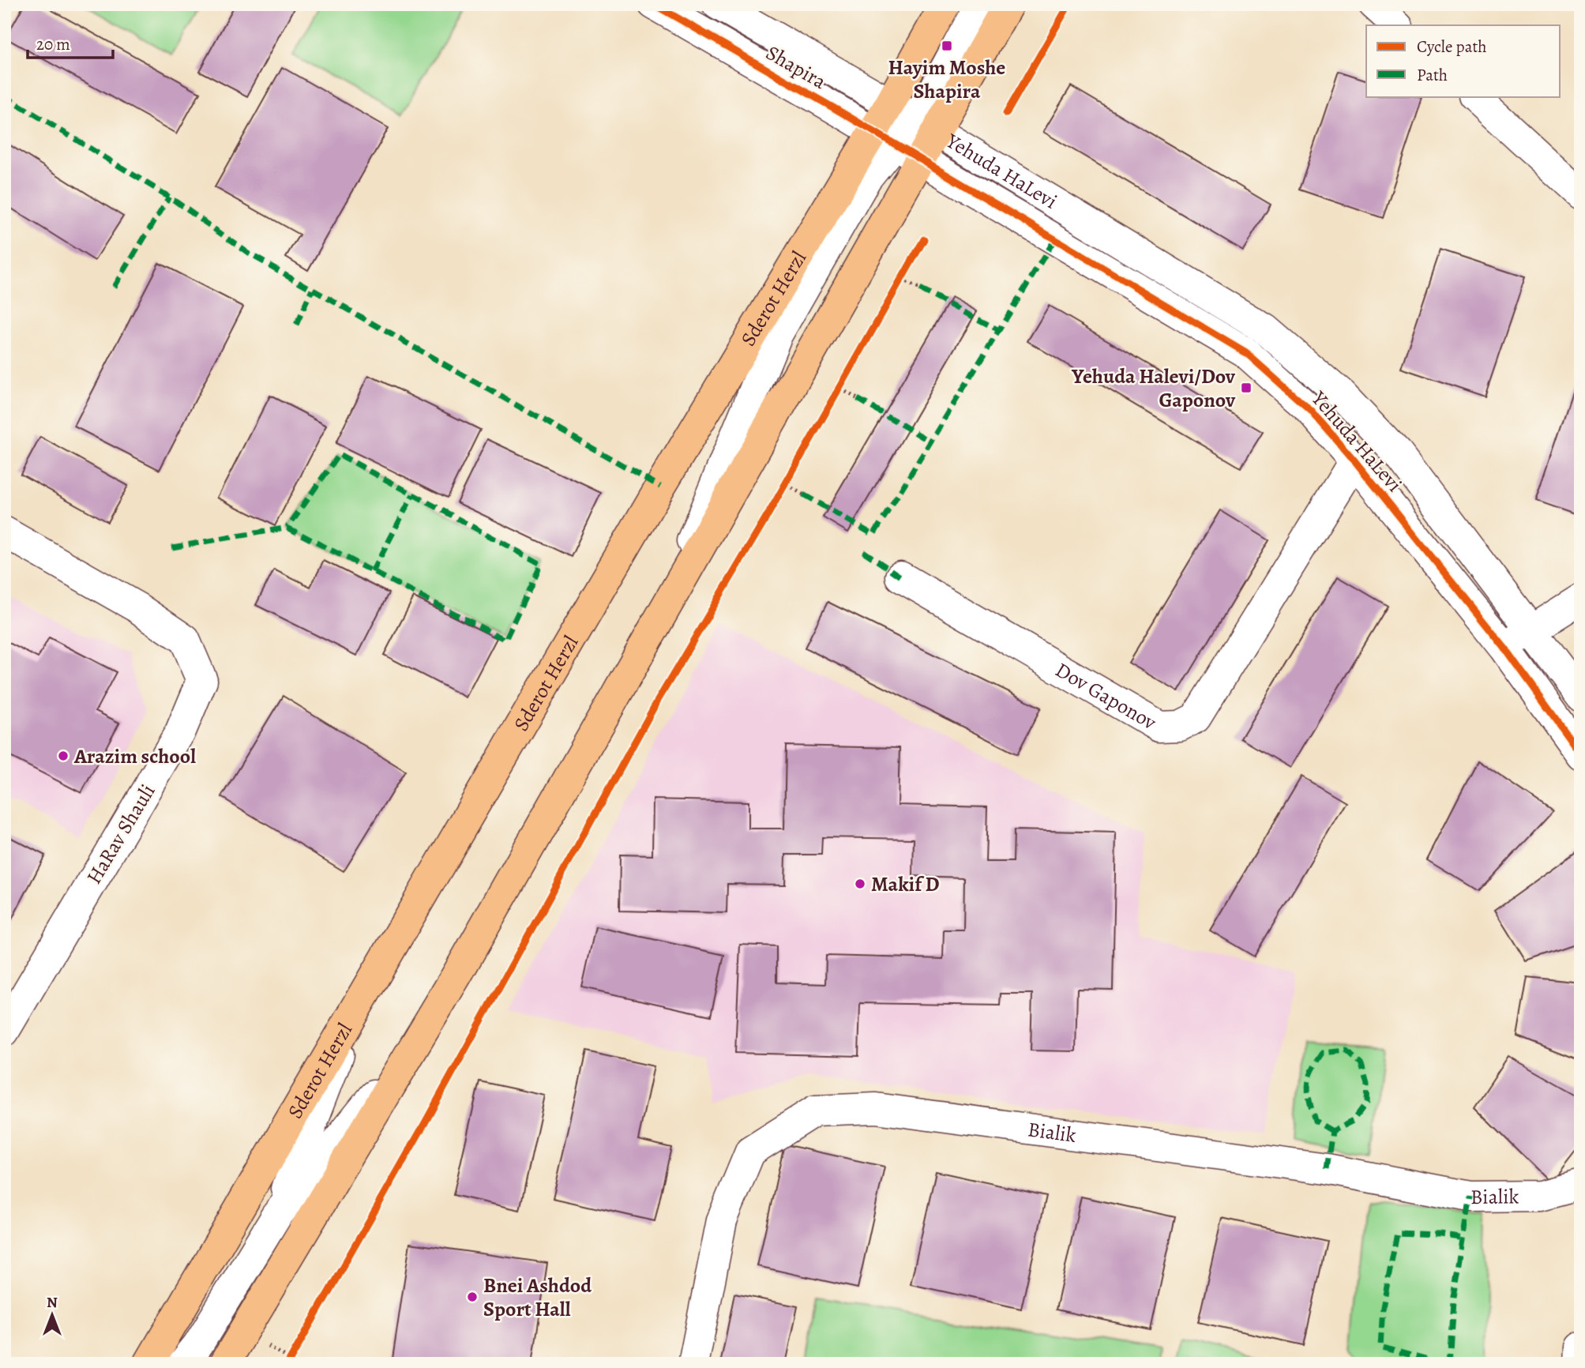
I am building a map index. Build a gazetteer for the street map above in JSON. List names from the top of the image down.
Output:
{
  "streets": {
    "main road": ["Sderot Herzl"],
    "street": [
      "Shapira",
      "Yehuda HaLevi",
      "Dov Gaponov",
      "HaRav Shauli",
      "Bialik"
    ]
  },
  "crossings": [
    ["Shapira", "Yehuda HaLevi"],
    ["Shapira", "Sderot Herzl"],
    ["Yehuda HaLevi", "Sderot Herzl"],
    ["Yehuda HaLevi", "Dov Gaponov"]
  ],
  "places": {
    "transit": ["Hayim Moshe Shapira", "Yehuda Halevi/Dov Gaponov"],
    "other": ["Arazim school", "Makif D", "Bnei Ashdod Sport Hall"]
  },
  "legend": ["Cycle path", "Path"],
  "scale_bar": "20 m",
  "north": "top"
}
